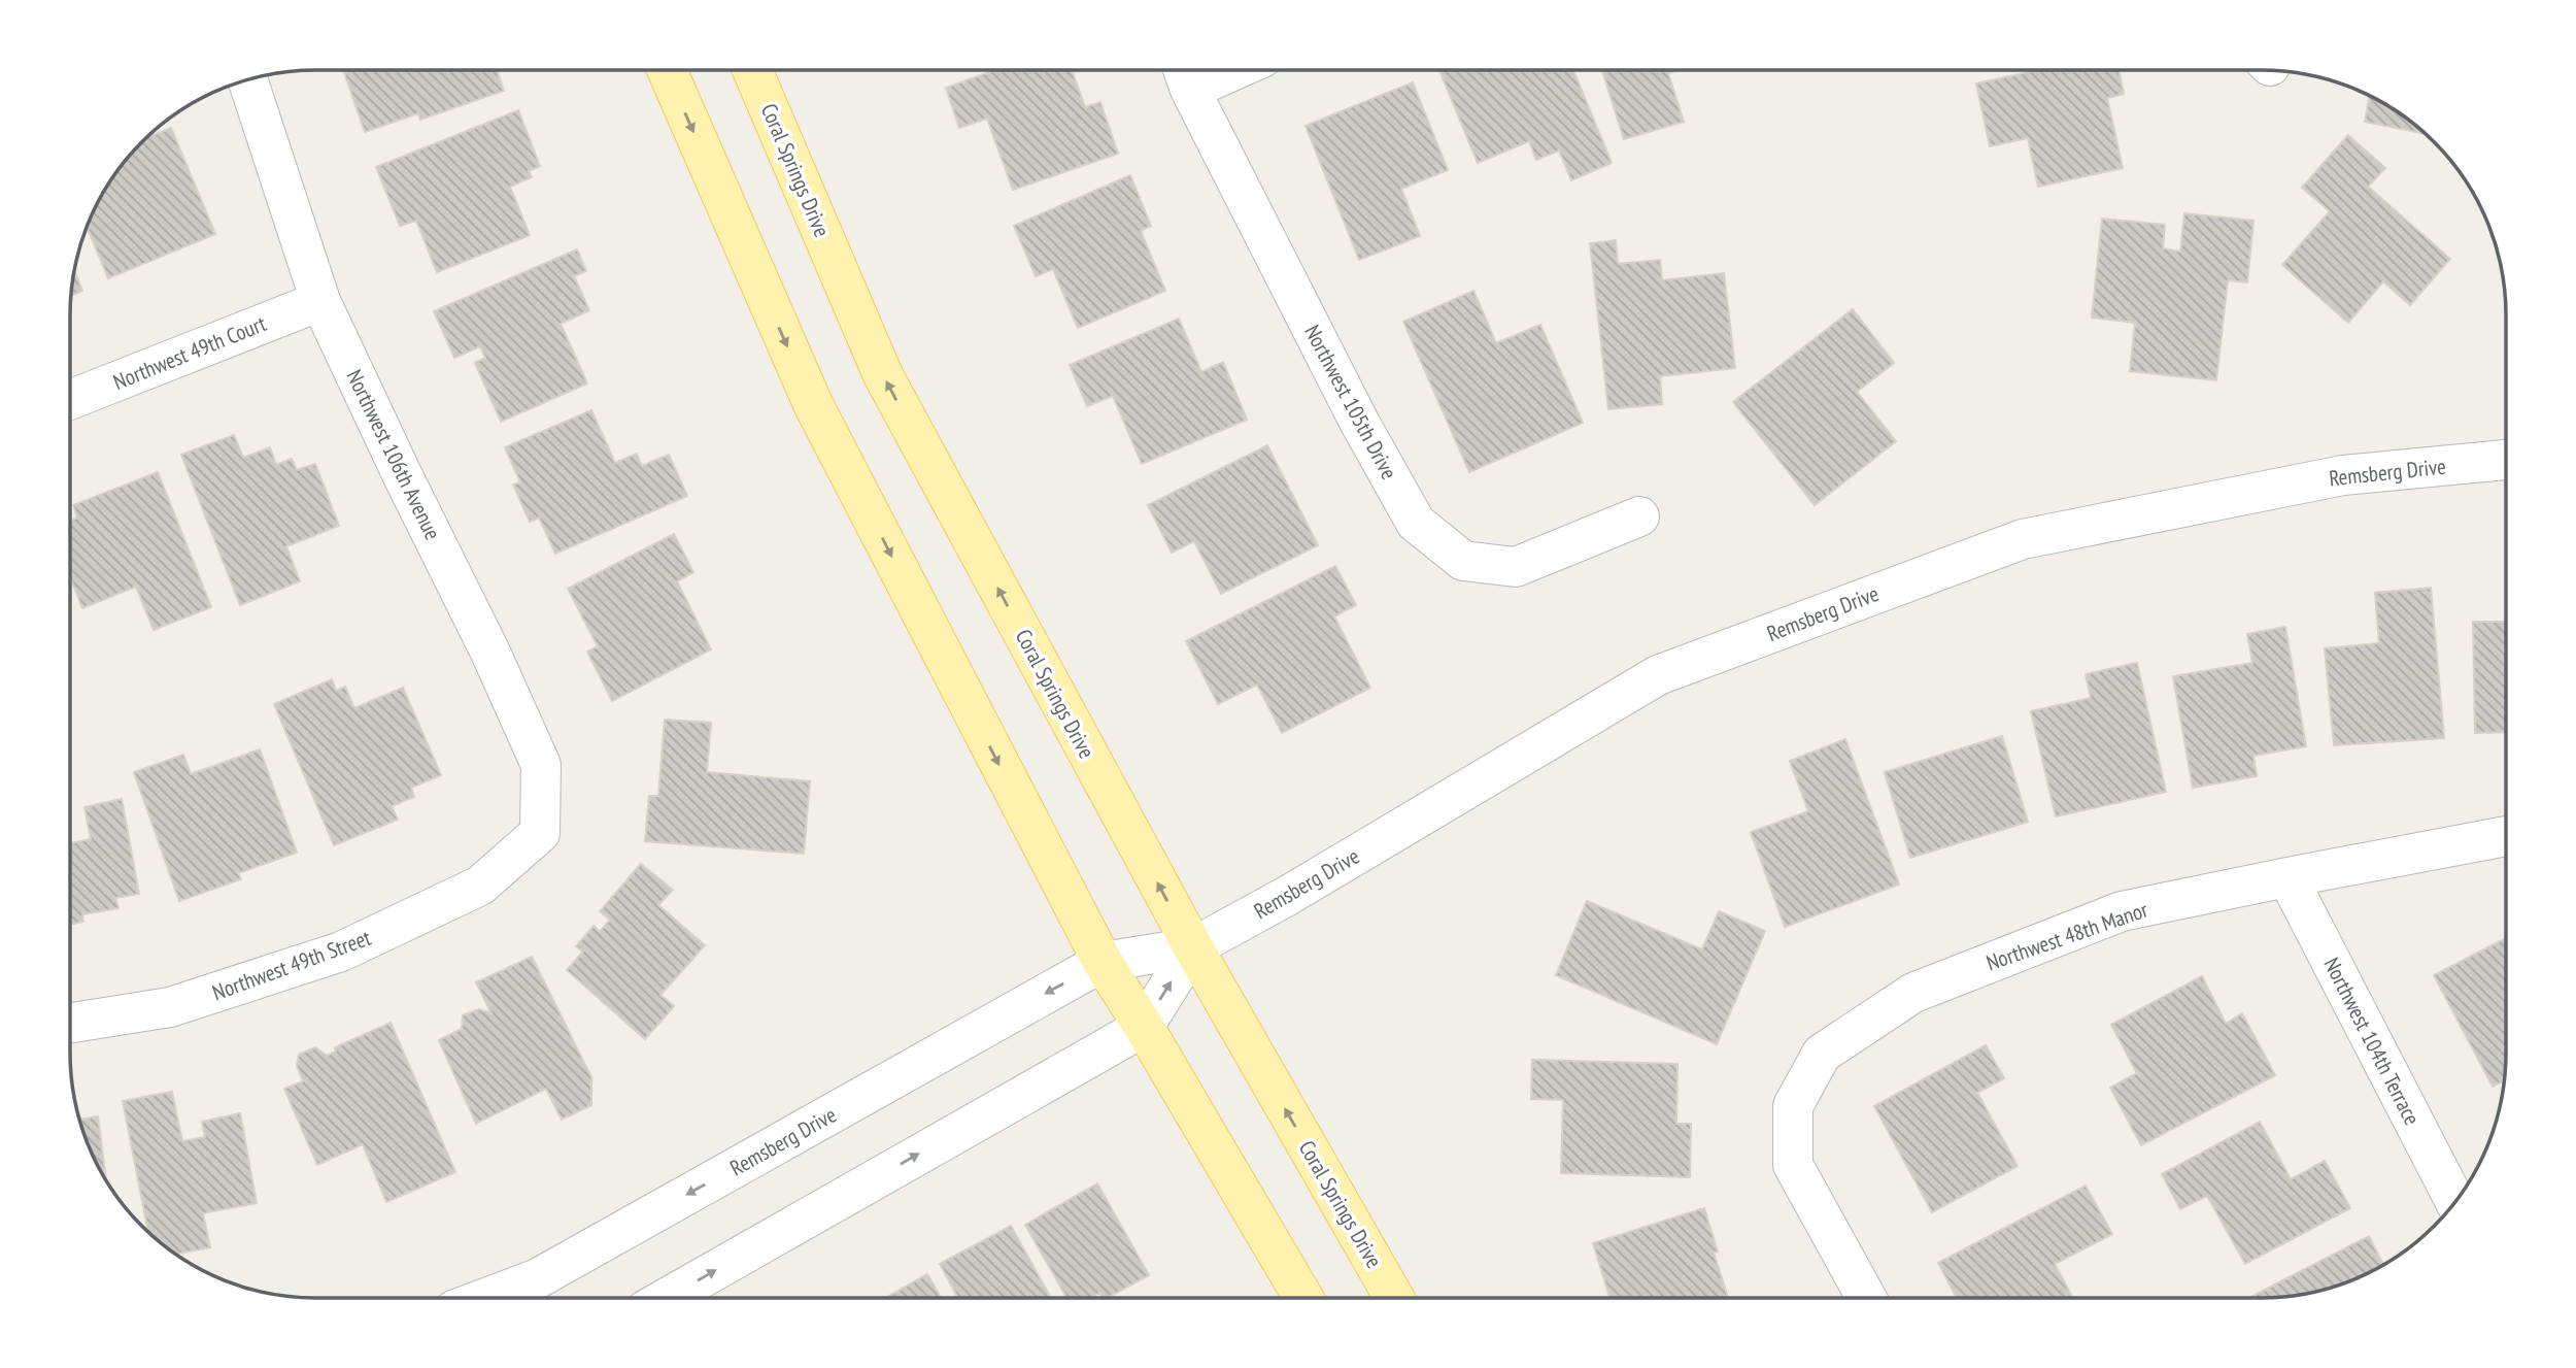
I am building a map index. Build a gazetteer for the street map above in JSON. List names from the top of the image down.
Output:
{
  "streets": {
    "main road": ["Coral Springs Drive"],
    "street": [
      "Northwest 49th Court",
      "Northwest 105th Drive",
      "Northwest 106th Avenue",
      "Remsberg Drive",
      "Northwest 48th Manor",
      "Northwest 49th Street",
      "Northwest 104th Terrace"
    ]
  },
  "crossings": [
    ["Coral Springs Drive", "Remsberg Drive"],
    ["Northwest 49th Court", "Northwest 106th Avenue"],
    ["Northwest 106th Avenue", "Northwest 49th Street"],
    ["Northwest 48th Manor", "Northwest 104th Terrace"]
  ]
}
